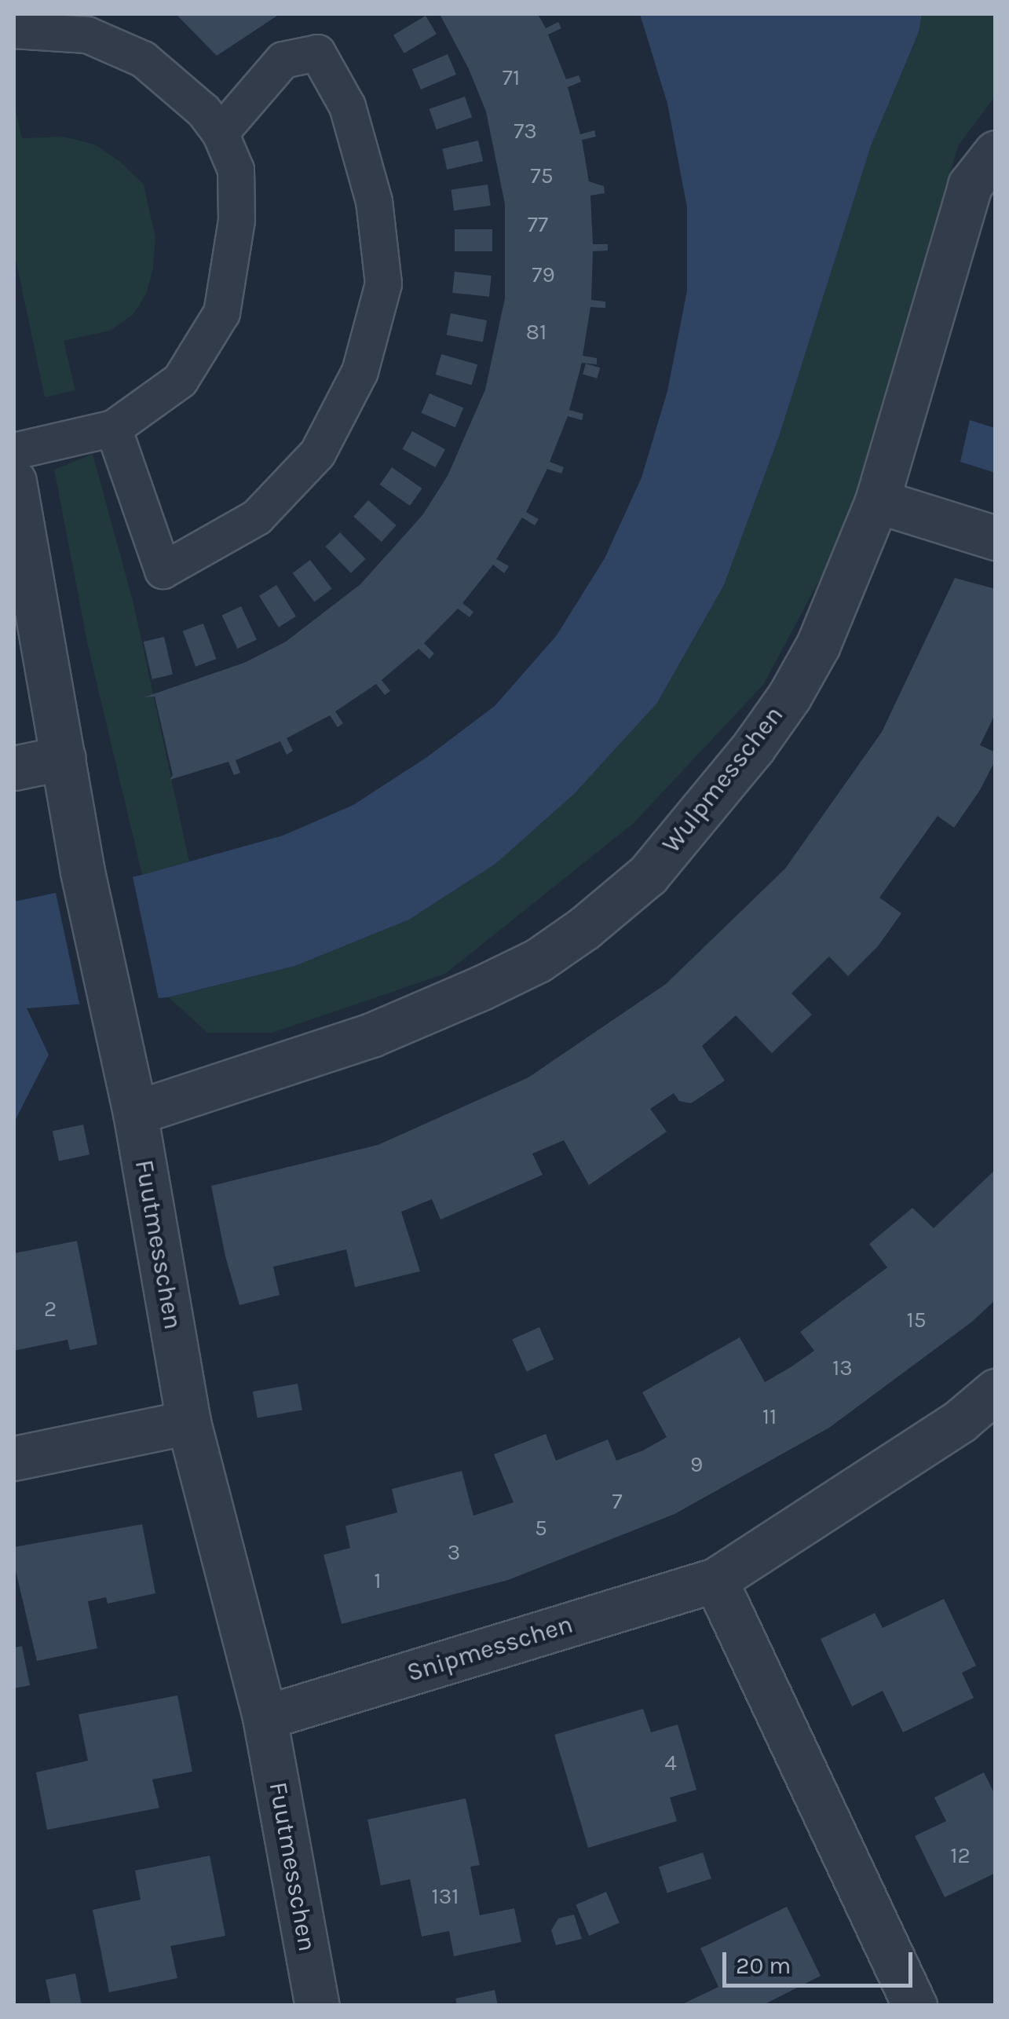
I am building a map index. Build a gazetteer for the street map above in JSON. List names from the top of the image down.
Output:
{
  "streets": {
    "street": ["Wulpmesschen", "Fuutmesschen", "Snipmesschen"]
  },
  "crossings": [
    ["Wulpmesschen", "Fuutmesschen"],
    ["Fuutmesschen", "Snipmesschen"]
  ],
  "house_numbers": [
    "71",
    "73",
    "75",
    "77",
    "79",
    "81",
    "2",
    "15",
    "13",
    "11",
    "9",
    "7",
    "5",
    "3",
    "1",
    "4",
    "12",
    "131"
  ],
  "scale_bar": "20 m"
}
